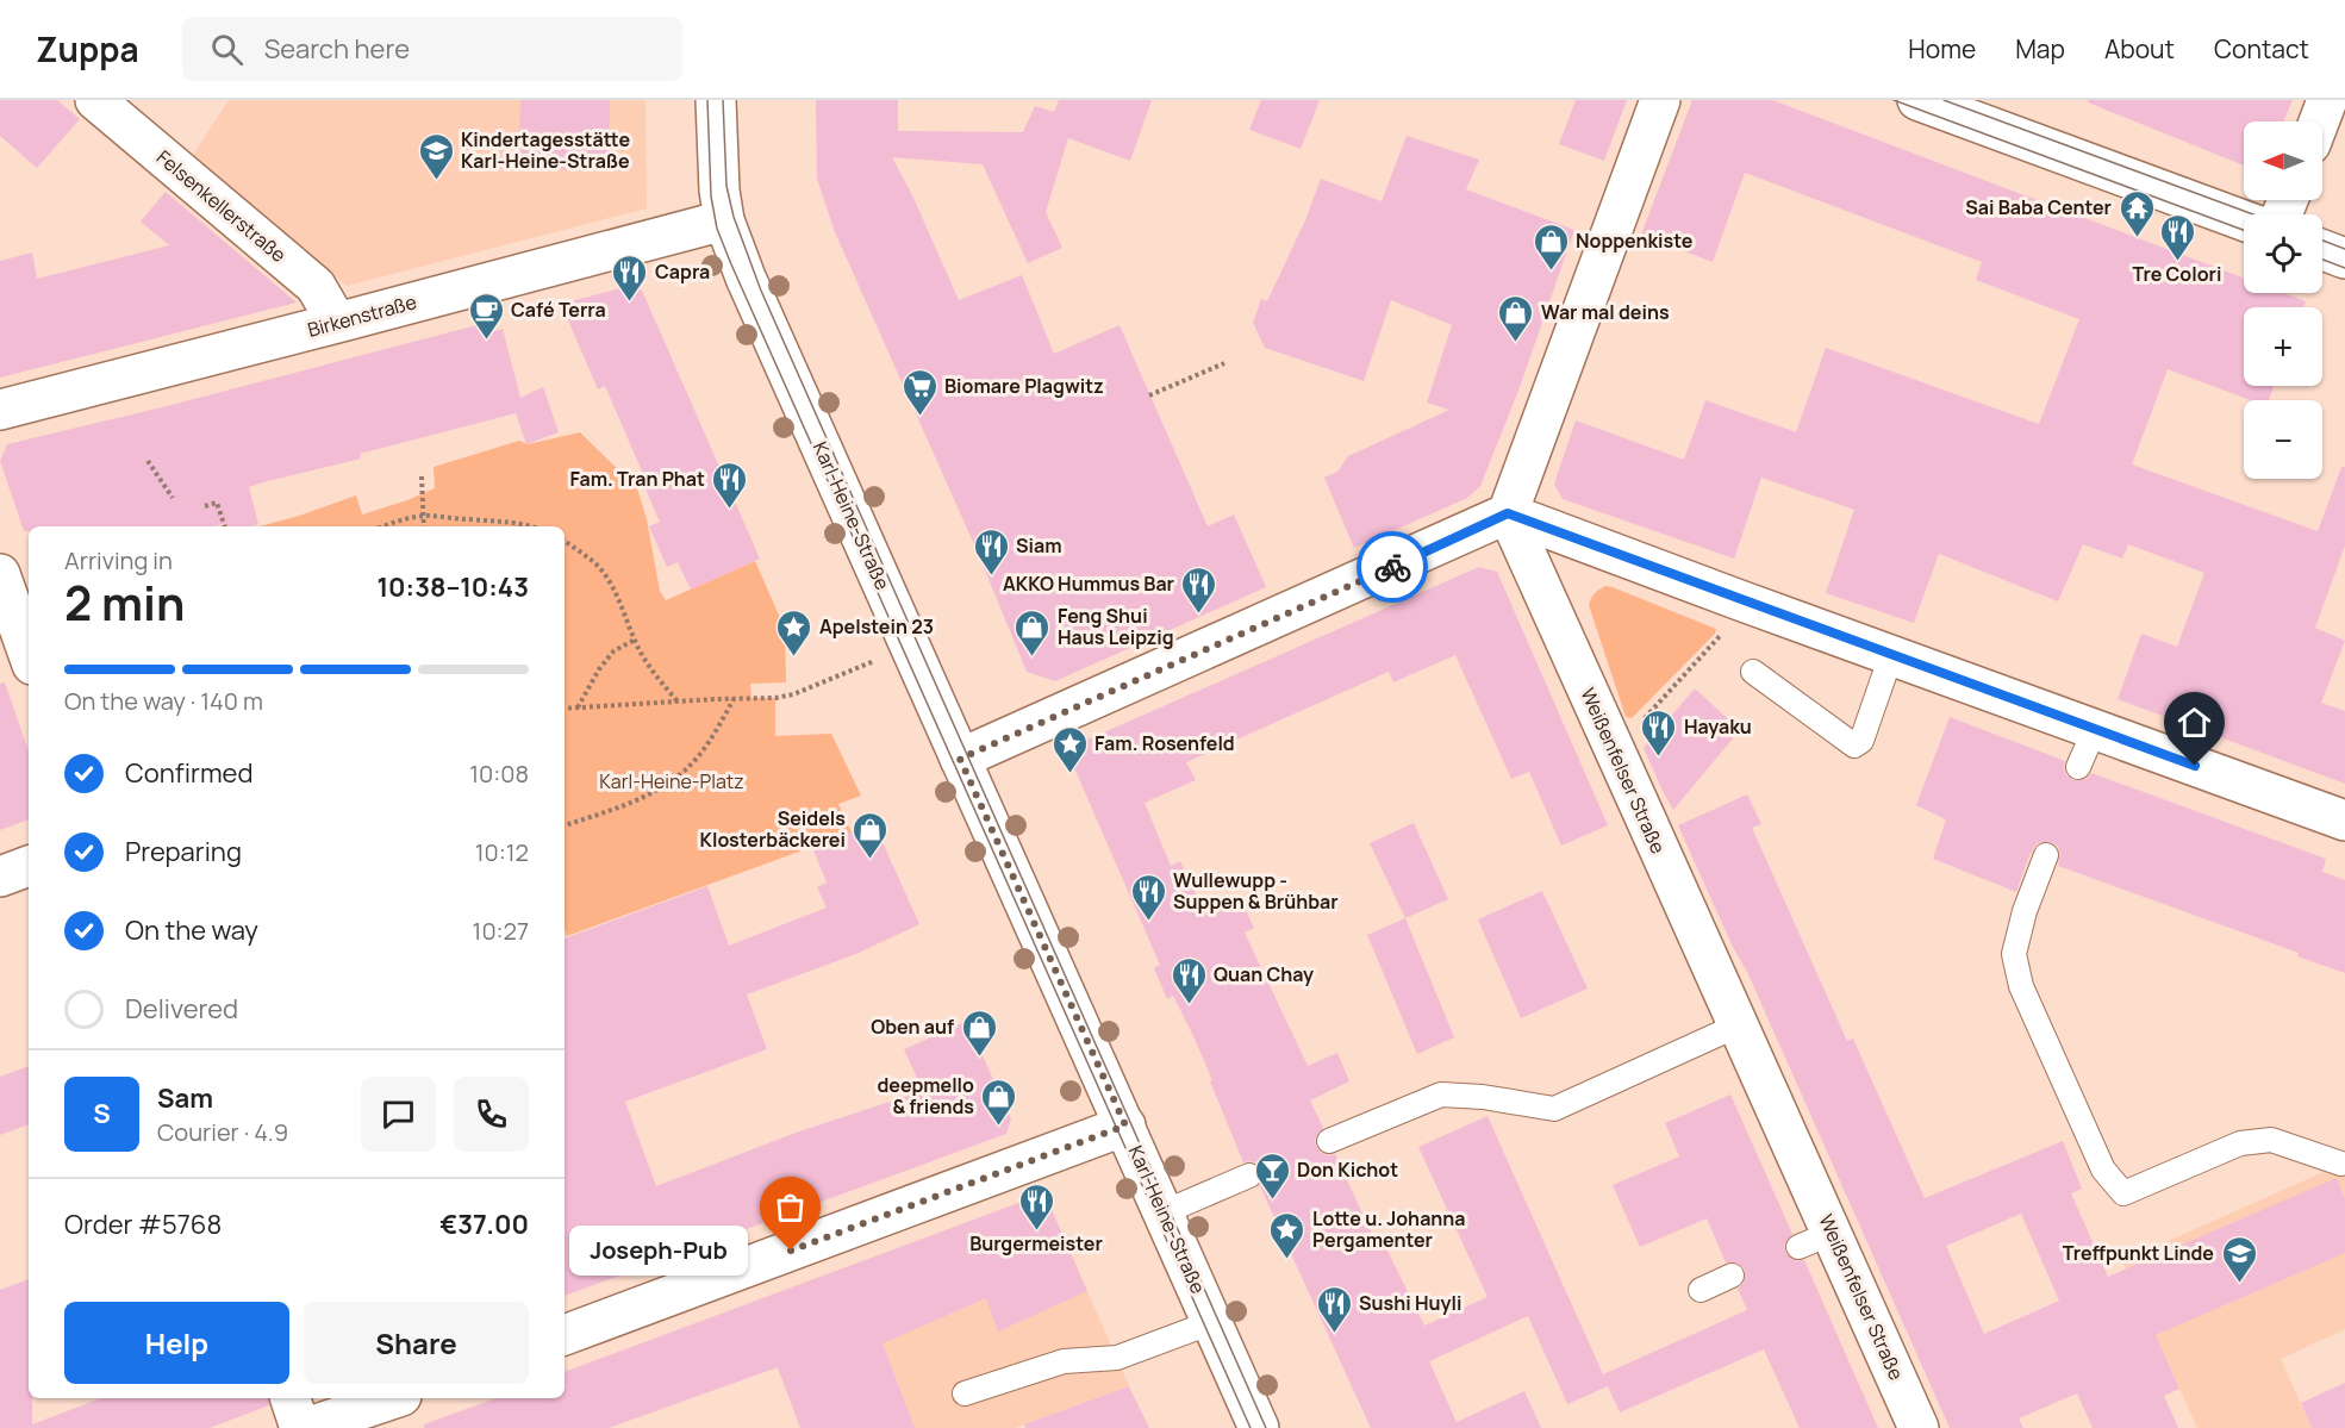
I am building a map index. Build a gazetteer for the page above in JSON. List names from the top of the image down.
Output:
{
  "streets": {
    "street": [
      "Felsenkellerstraße",
      "Birkenstraße",
      "Karl-Heine-Straße",
      "Weißenfelser Straße"
    ]
  },
  "crossings": [
    ["Felsenkellerstraße", "Birkenstraße"],
    ["Birkenstraße", "Karl-Heine-Straße"]
  ],
  "parks": ["Karl-Heine-Platz"],
  "places": {
    "school or university": ["Kindertagesstätte Karl-Heine-Straße", "Treffpunkt Linde"],
    "temple": ["Sai Baba Center"],
    "restaurant": [
      "Tre Colori",
      "Capra",
      "Fam. Tran Phat",
      "Siam",
      "AKKO Hummus Bar",
      "Hayaku",
      "Wullewupp - Suppen & Brühbar",
      "Quan Chay",
      "Burgermeister",
      "Sushi Huyli"
    ],
    "shop": [
      "Noppenkiste",
      "War mal deins",
      "Feng Shui Haus Leipzig",
      "Seidels Klosterbäckerei",
      "Oben auf",
      "deepmello & friends"
    ],
    "cafe": ["Café Terra"],
    "supermarket": ["Biomare Plagwitz"],
    "place": ["Apelstein 23", "Fam. Rosenfeld", "Lotte u. Johanna Pergamenter"],
    "bar": ["Don Kichot"],
    "other": ["Joseph-Pub"]
  },
  "north": "left",
  "page": {
    "header": "Zuppa",
    "search": "Search here",
    "nav": [
      "Home",
      "Map",
      "About",
      "Contact"
    ],
    "map_buttons": ["+", "−"],
    "heading": ["2 min", "Arriving in", "10:38–10:43"],
    "panel": [
      "Sam",
      "Courier · 4.9",
      "Order #5768",
      "€37.00"
    ],
    "bar": "On the way · 140 m",
    "list": [
      ["Confirmed", "10:08"],
      ["Preparing", "10:12"],
      ["On the way", "10:27"],
      "Delivered"
    ],
    "round": "S",
    "bubble": "Joseph-Pub",
    "buttons": ["Help", "Share"]
  }
}
